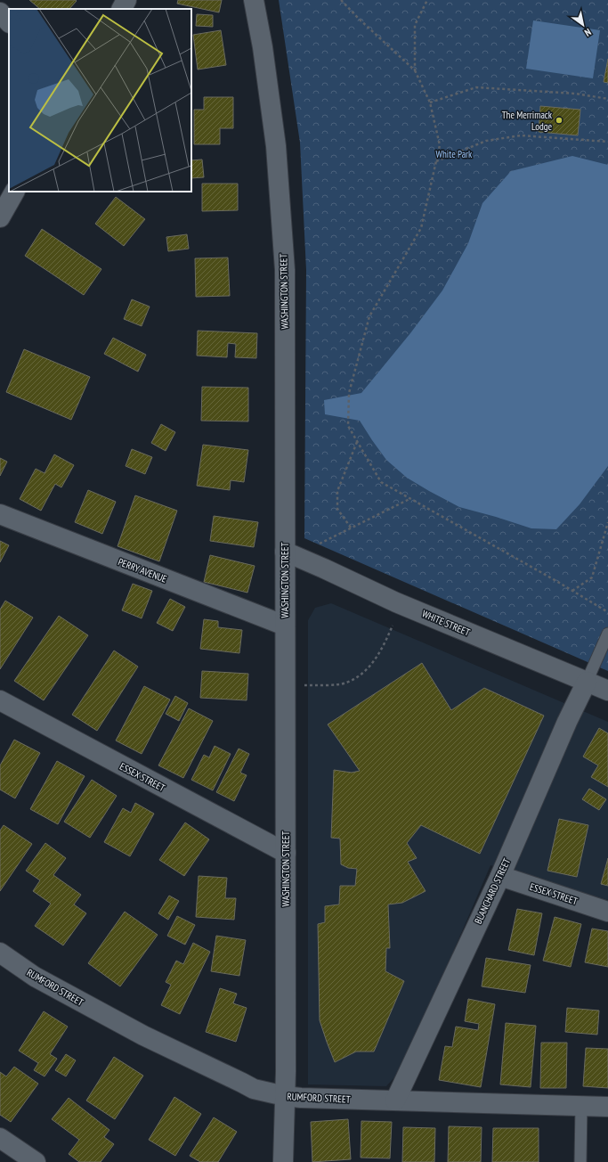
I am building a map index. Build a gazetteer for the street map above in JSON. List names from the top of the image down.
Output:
{
  "streets": {
    "street": [
      "WASHINGTON STREET",
      "PERRY AVENUE",
      "WHITE STREET",
      "ESSEX STREET",
      "BLANCHARD STREET",
      "RUMFORD STREET"
    ]
  },
  "crossings": [
    ["WASHINGTON STREET", "PERRY AVENUE"],
    ["WASHINGTON STREET", "WHITE STREET"],
    ["WASHINGTON STREET", "ESSEX STREET"],
    ["WASHINGTON STREET", "RUMFORD STREET"],
    ["WHITE STREET", "BLANCHARD STREET"],
    ["ESSEX STREET", "BLANCHARD STREET"],
    ["BLANCHARD STREET", "RUMFORD STREET"]
  ],
  "parks": ["White Park"],
  "places": ["The Merrimack Lodge"],
  "north": "bottom right"
}
